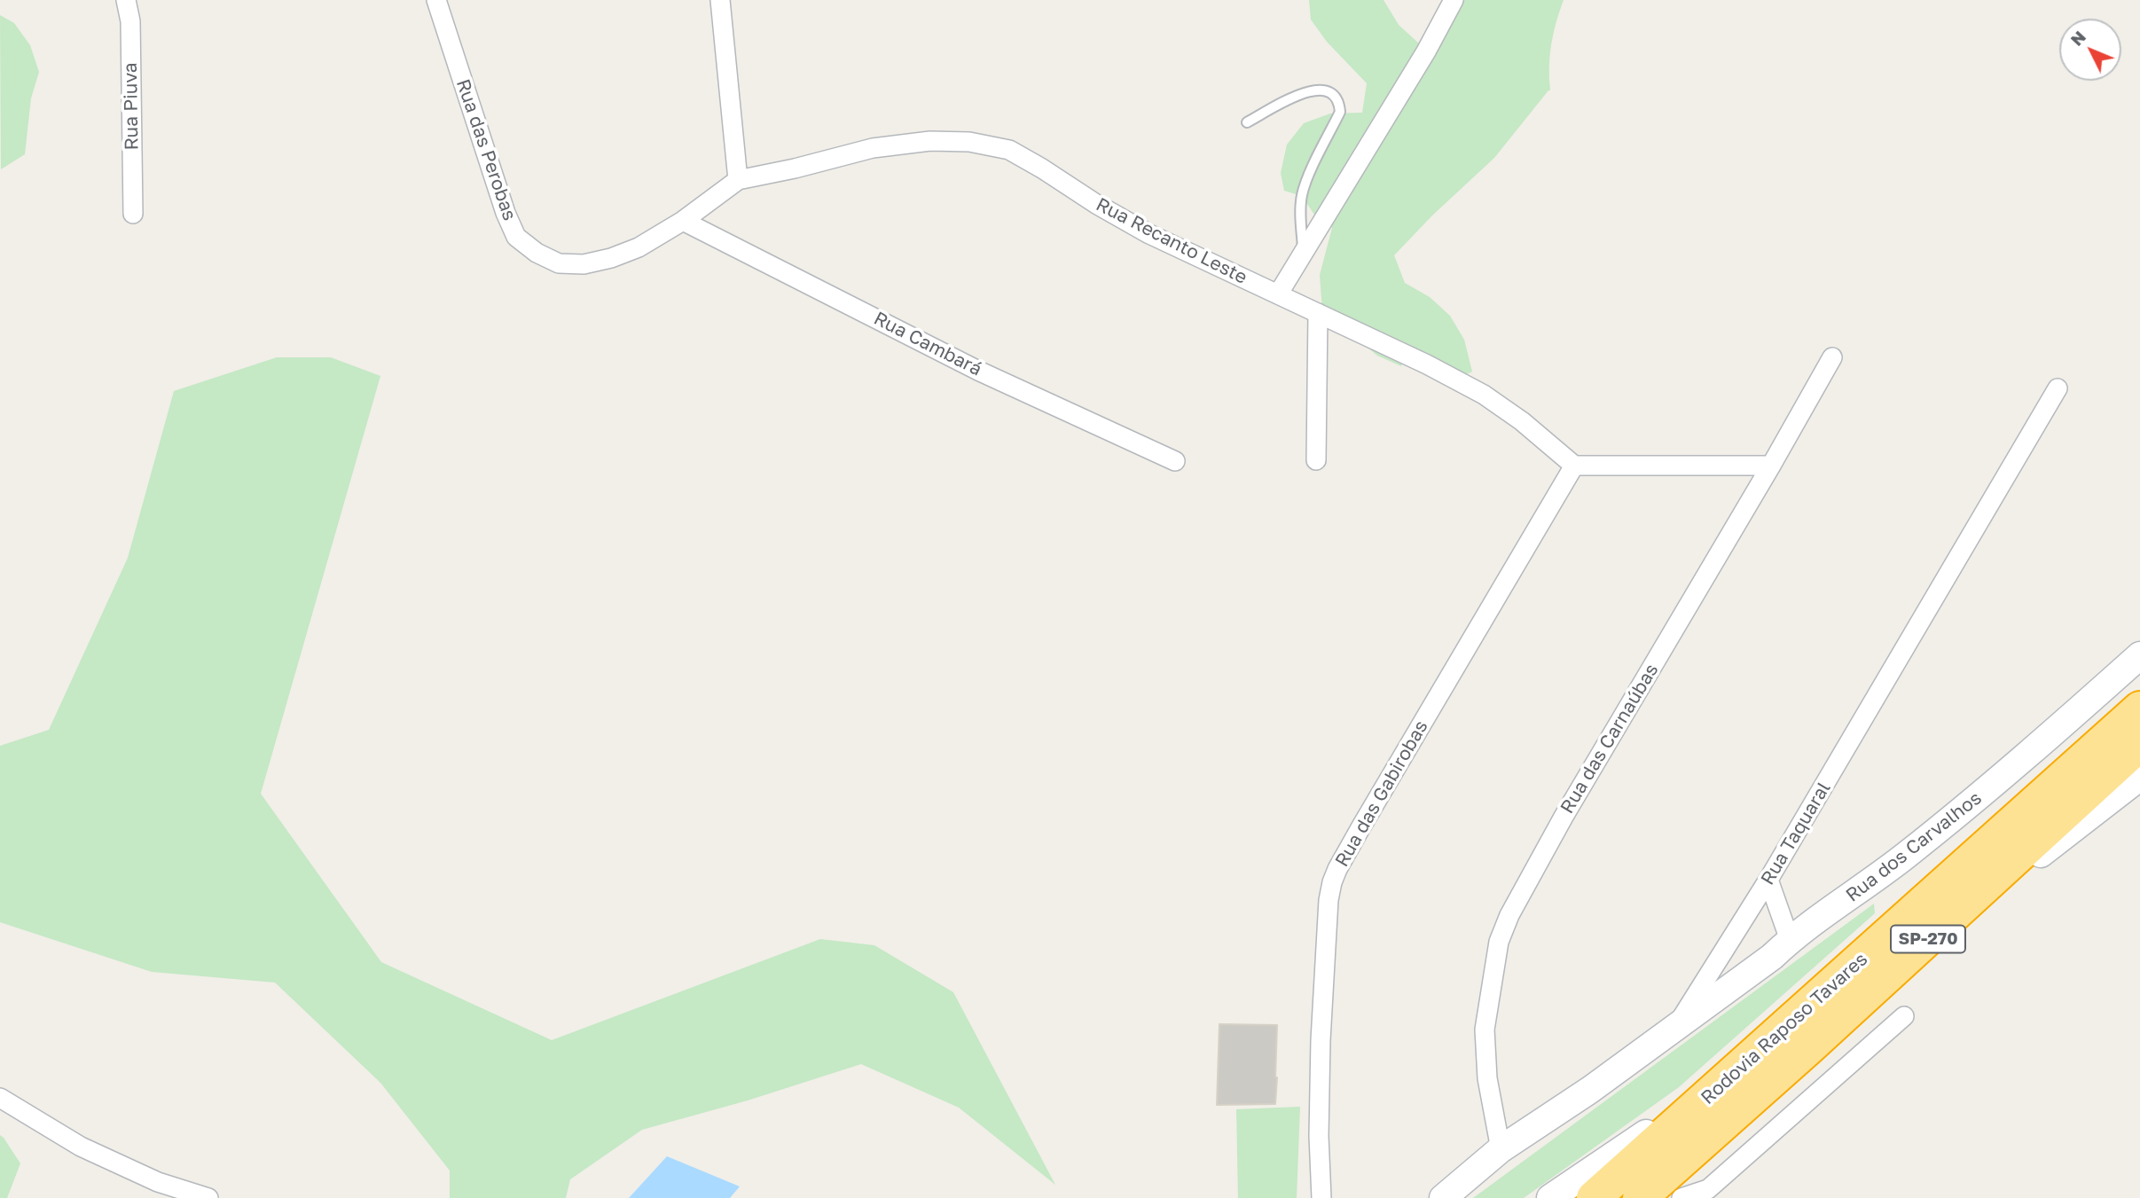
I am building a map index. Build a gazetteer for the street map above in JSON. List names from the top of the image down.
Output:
{
  "streets": {
    "highway": ["SP-270", "Rodovia Raposo Tavares"],
    "main road": ["Rua Taquaral", "Rua dos Carvalhos"],
    "street": [
      "Rua Piuva",
      "Rua das Perobas",
      "Rua Recanto Leste",
      "Rua Cambará",
      "Rua das Carnaúbas",
      "Rua das Gabirobas"
    ]
  },
  "crossings": [
    ["Rua das Perobas", "Rua Recanto Leste"],
    ["Rua das Perobas", "Rua Cambará"],
    ["Rua Recanto Leste", "Rua das Gabirobas"],
    ["Rua das Carnaúbas", "Rua Taquaral"],
    ["Rua Taquaral", "Rua dos Carvalhos"]
  ],
  "north": "top left"
}
